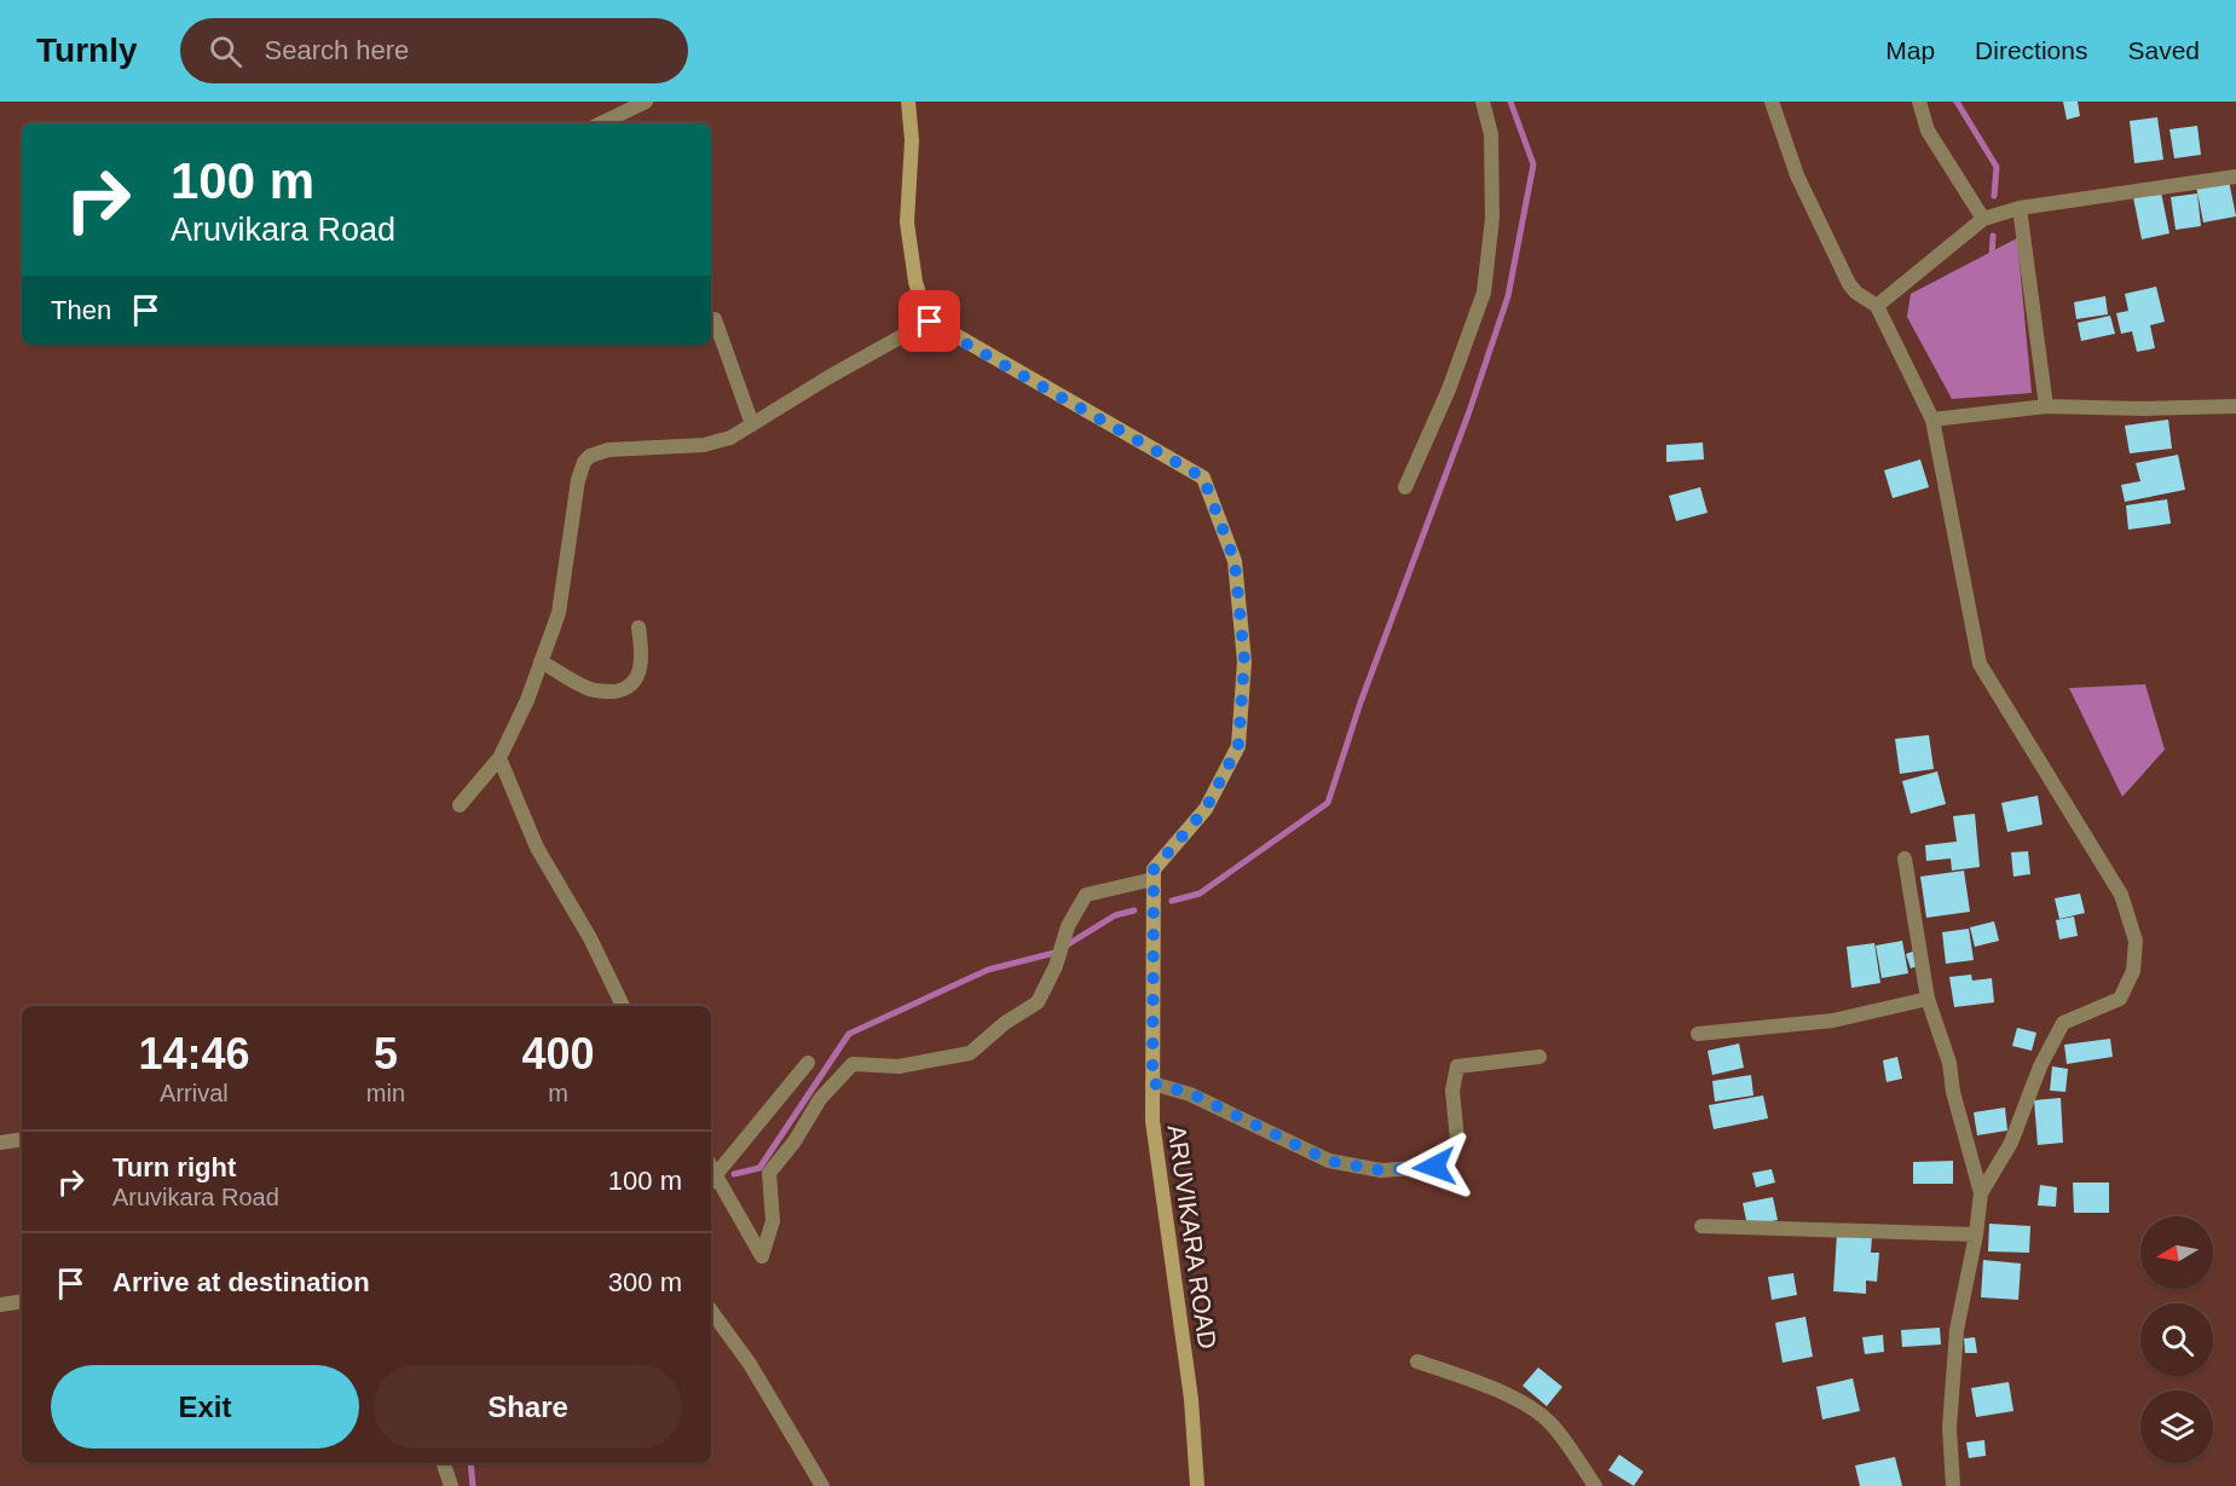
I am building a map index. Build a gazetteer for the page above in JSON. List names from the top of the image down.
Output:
{
  "streets": {
    "main road": ["ARUVIKARA ROAD"]
  },
  "north": "left",
  "page": {
    "header": "Turnly",
    "search": "Search here",
    "nav": ["Map", "Directions", "Saved"],
    "turn": ["100 m", "Aruvikara Road"],
    "then": "Then",
    "eta": [
      "14:46",
      "Arrival",
      "5",
      "min",
      "400",
      "m"
    ],
    "list": [
      {
        "name": "Turn right",
        "note": "Aruvikara Road",
        "value": "100 m"
      },
      {
        "name": "Arrive at destination",
        "value": "300 m"
      }
    ],
    "buttons": ["Exit", "Share"]
  }
}
